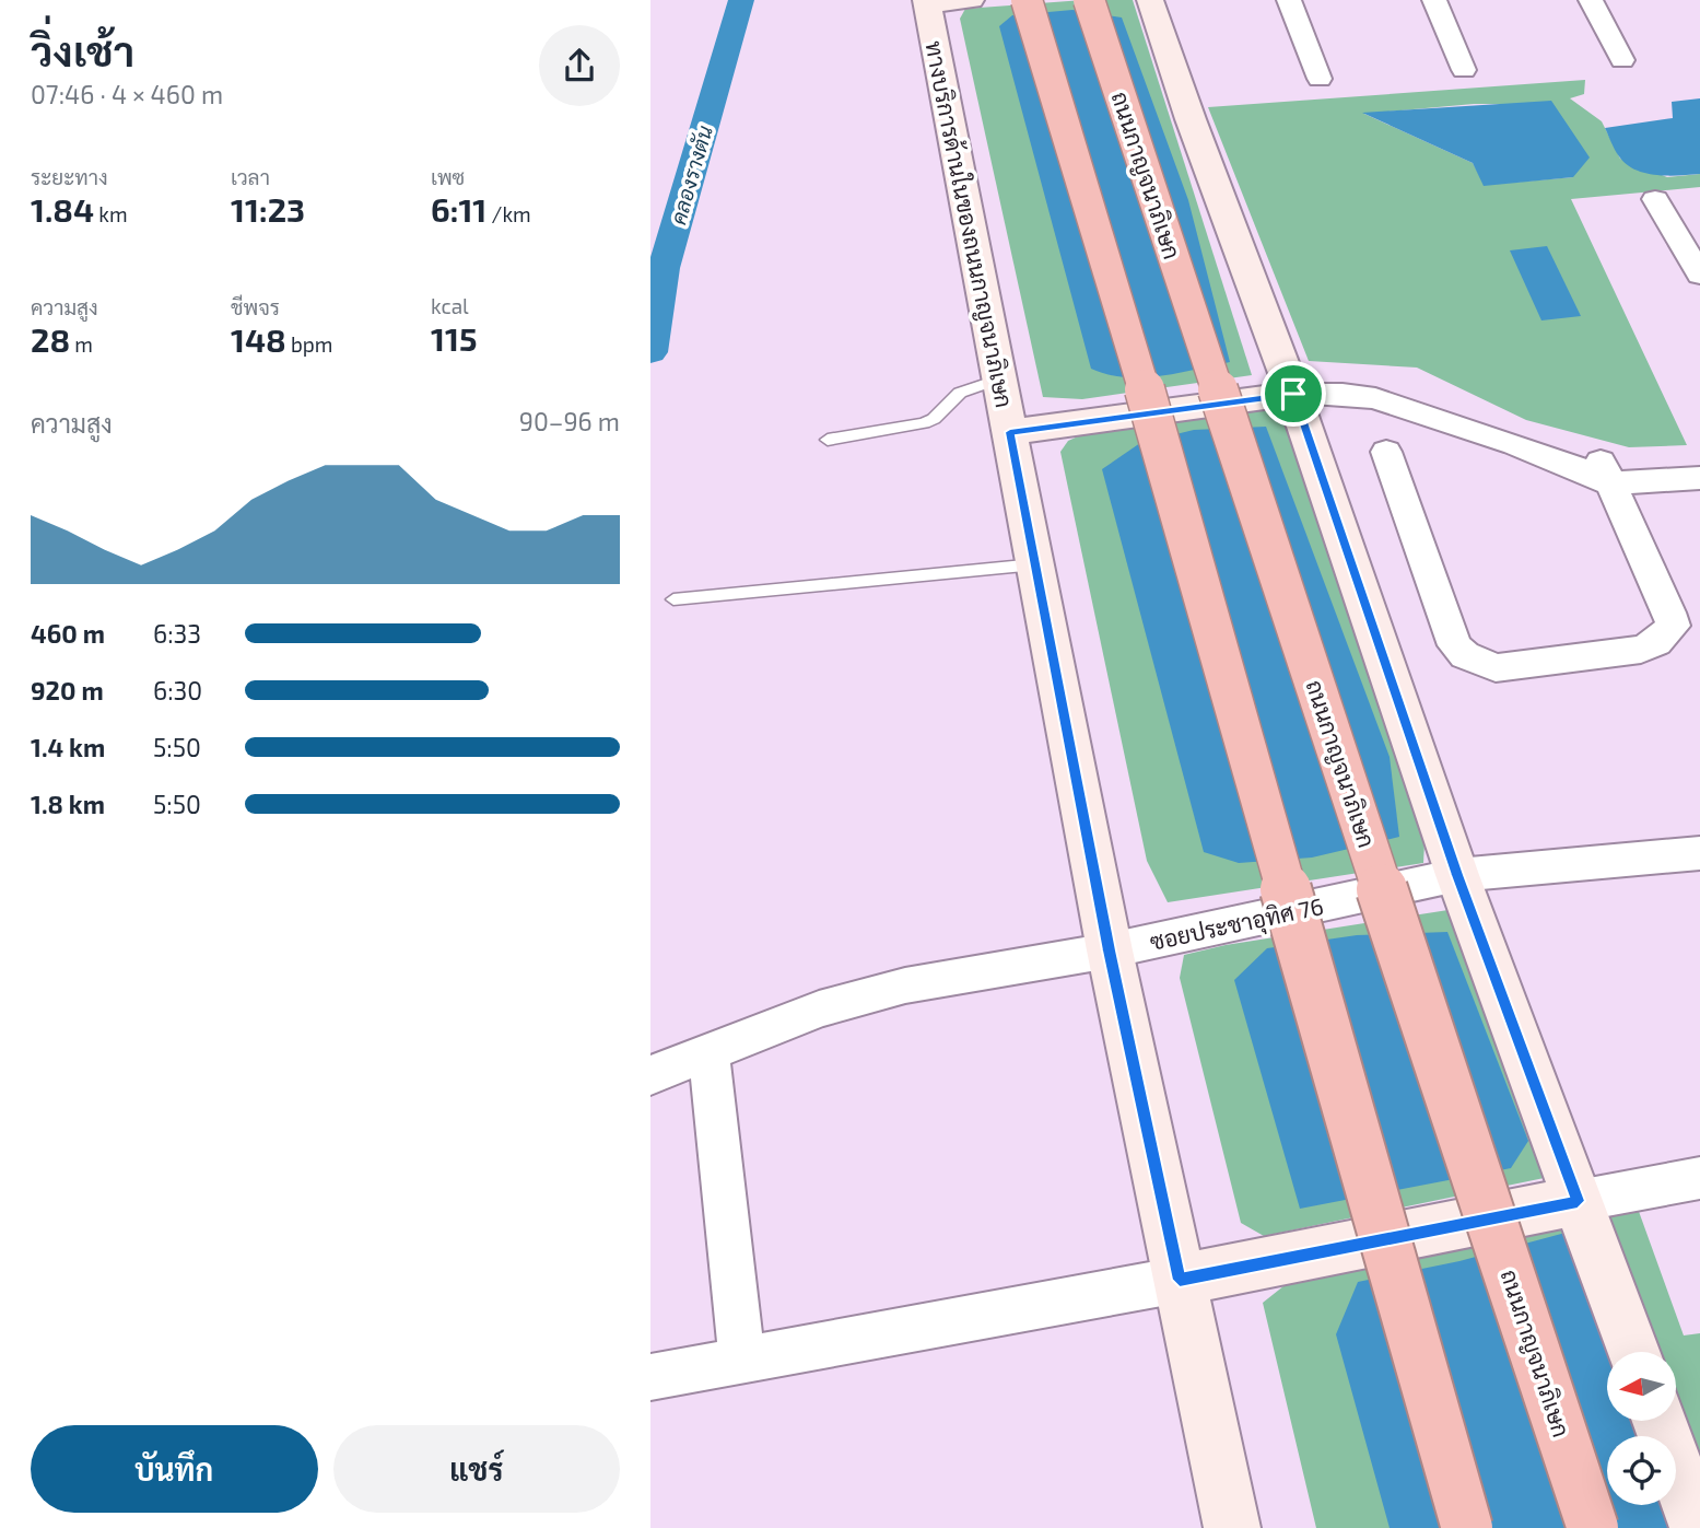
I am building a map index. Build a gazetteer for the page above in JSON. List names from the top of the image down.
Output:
{
  "streets": {
    "highway": ["ถนนกาญจนาภิเษก"],
    "main road": ["ทางบริการด้านในของถนนกาญจนาภิเษก"],
    "street": ["ซอยประชาอุทิศ 76"]
  },
  "crossings": [
    ["ทางบริการด้านในของถนนกาญจนาภิเษก", "ซอยประชาอุทิศ 76"]
  ],
  "water": ["คลองรางตัน"],
  "north": "left",
  "page": {
    "heading": ["วิ่งเช้า", "07:46 · 4 × 460 m"],
    "stats": [
      ["ระยะทาง", "1.84 km"],
      ["เวลา", "11:23"],
      ["เพซ", "6:11 /km"],
      ["ความสูง", "28 m"],
      ["ชีพจร", "148 bpm"],
      ["kcal", "115"]
    ],
    "chart": ["ความสูง", "90–96 m"],
    "list": [
      {
        "name": "460 m",
        "note": "6:33"
      },
      {
        "name": "920 m",
        "note": "6:30"
      },
      {
        "name": "1.4 km",
        "note": "5:50"
      },
      {
        "name": "1.8 km",
        "note": "5:50"
      }
    ],
    "buttons": ["บันทึก", "แชร์"]
  }
}
